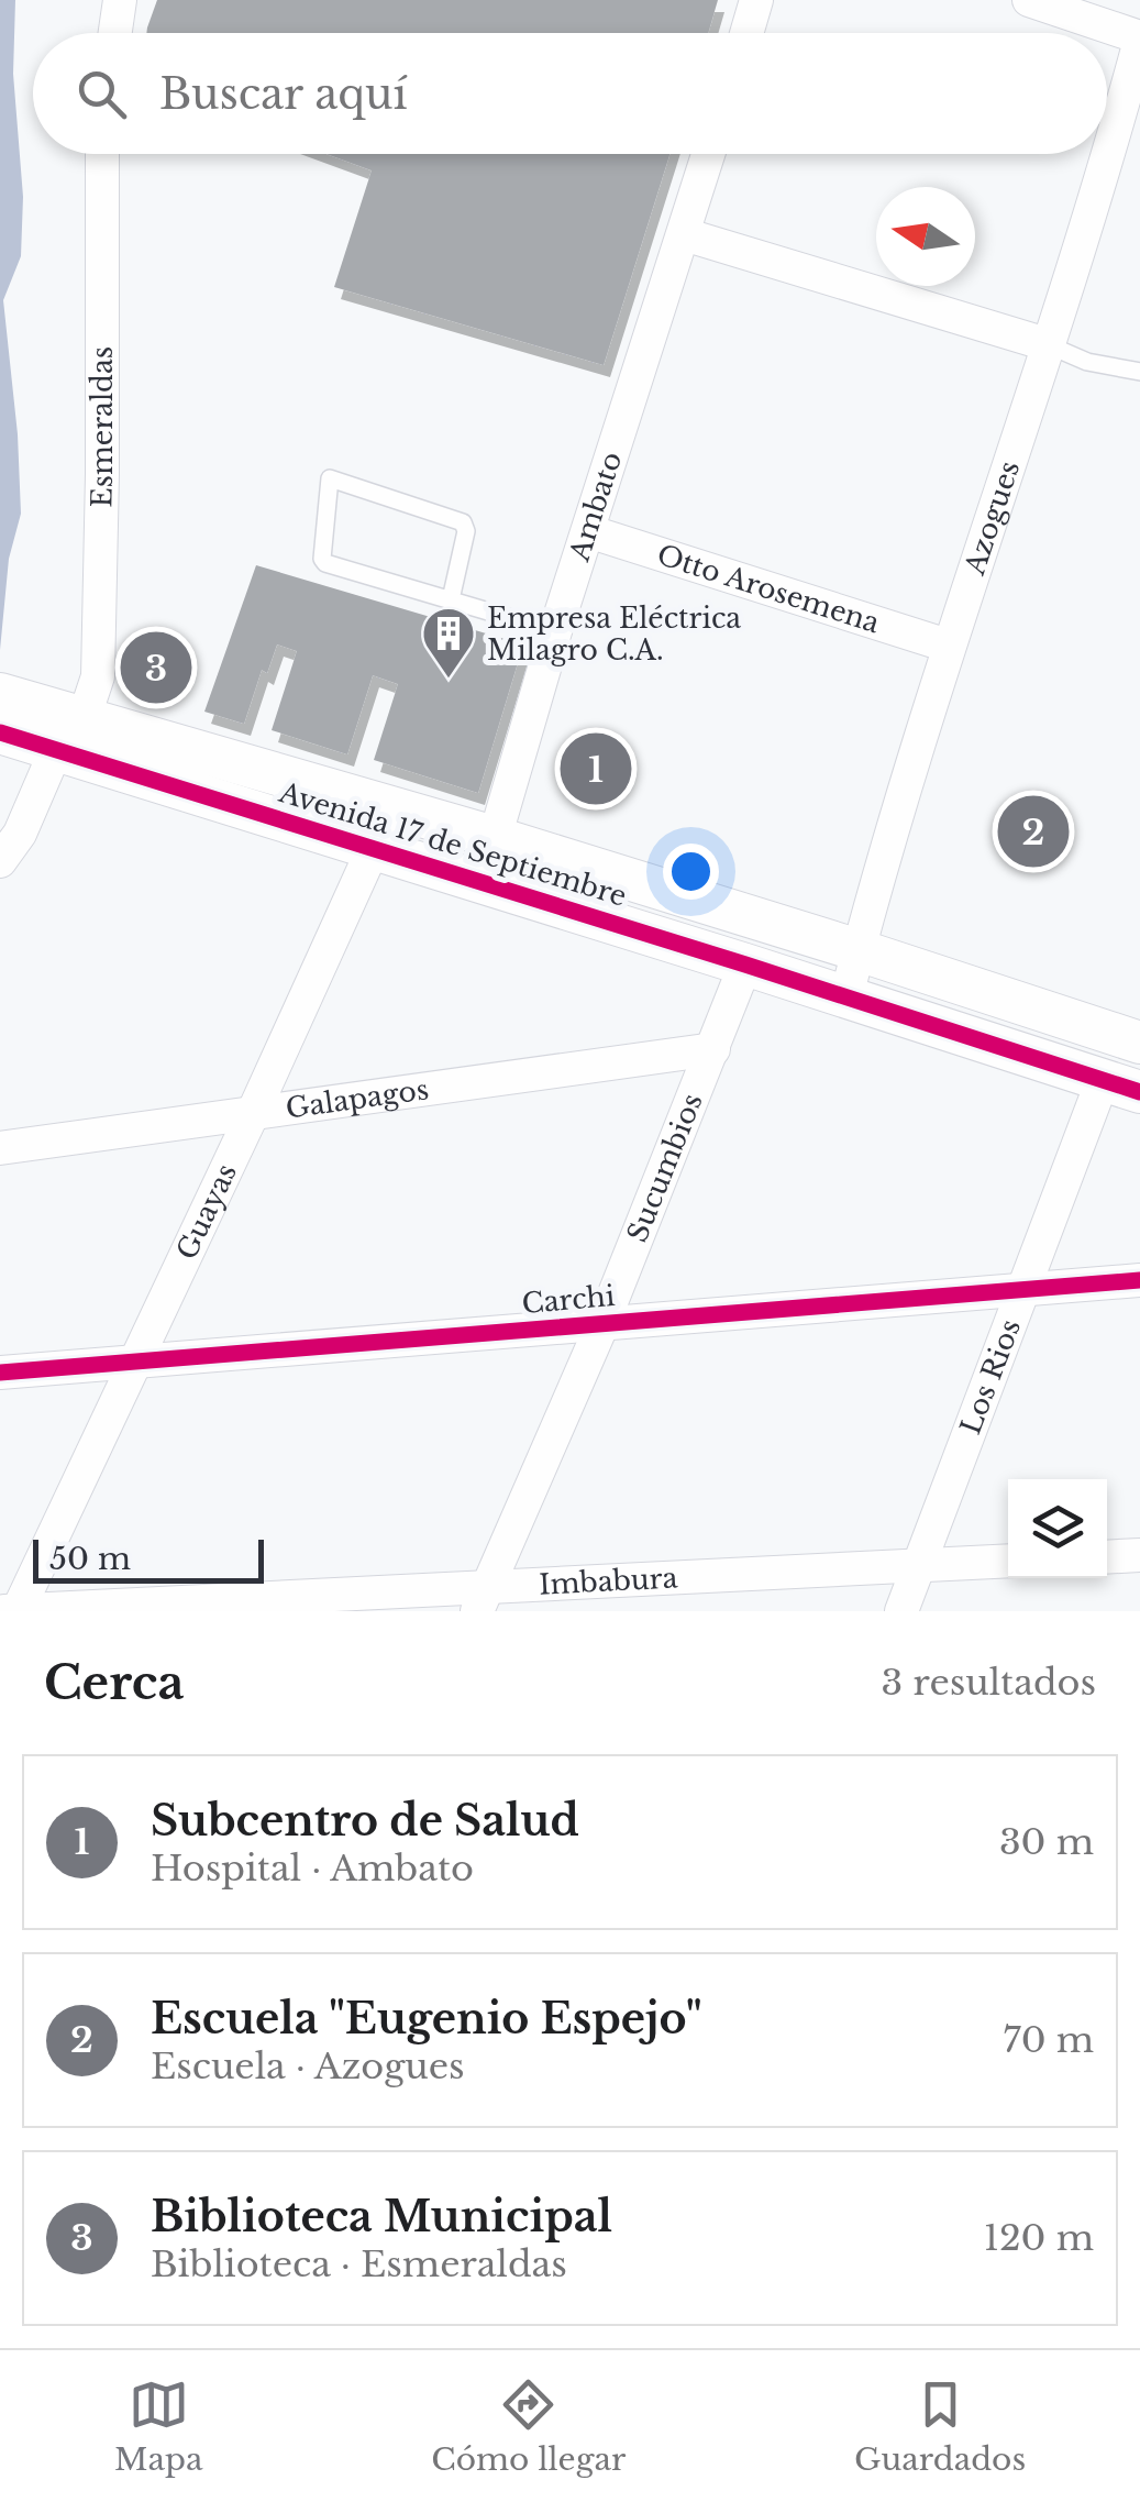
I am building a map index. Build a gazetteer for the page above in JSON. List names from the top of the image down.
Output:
{
  "streets": {
    "street": [
      "Esmeraldas",
      "Ambato",
      "Azogues",
      "Otto Arosemena",
      "Avenida 17 de Septiembre",
      "Galapagos",
      "Sucumbios",
      "Guayas",
      "Carchi",
      "Los Rios",
      "Imbabura"
    ]
  },
  "crossings": [
    ["Esmeraldas", "Avenida 17 de Septiembre"],
    ["Ambato", "Otto Arosemena"],
    ["Ambato", "Avenida 17 de Septiembre"],
    ["Azogues", "Otto Arosemena"],
    ["Azogues", "Avenida 17 de Septiembre"],
    ["Avenida 17 de Septiembre", "Sucumbios"],
    ["Avenida 17 de Septiembre", "Guayas"],
    ["Avenida 17 de Septiembre", "Los Rios"],
    ["Galapagos", "Sucumbios"],
    ["Galapagos", "Guayas"],
    ["Sucumbios", "Carchi"],
    ["Sucumbios", "Imbabura"],
    ["Guayas", "Carchi"],
    ["Guayas", "Imbabura"],
    ["Carchi", "Los Rios"],
    ["Los Rios", "Imbabura"]
  ],
  "places": {
    "building": ["Empresa Eléctrica Milagro C.A."]
  },
  "scale_bar": "50 m",
  "north": "left",
  "page": {
    "search": "Buscar aquí",
    "pins": ["3", "1", "2"],
    "scale": "50 m",
    "heading": ["Cerca", "3 resultados"],
    "list": [
      {
        "mark": "1",
        "name": "Subcentro de Salud",
        "note": "Hospital · Ambato",
        "value": "30 m"
      },
      {
        "mark": "2",
        "name": "Escuela \"Eugenio Espejo\"",
        "note": "Escuela · Azogues",
        "value": "70 m"
      },
      {
        "mark": "3",
        "name": "Biblioteca Municipal",
        "note": "Biblioteca · Esmeraldas",
        "value": "120 m"
      }
    ],
    "nav": ["Mapa", "Cómo llegar", "Guardados"]
  }
}
